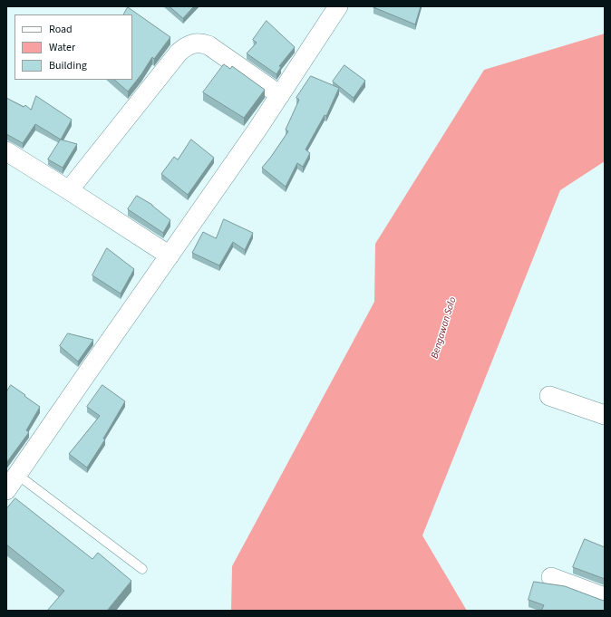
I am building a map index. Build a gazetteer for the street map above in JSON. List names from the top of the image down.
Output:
{
  "water": ["Bengawan Solo"],
  "legend": ["Road", "Water", "Building"]
}
